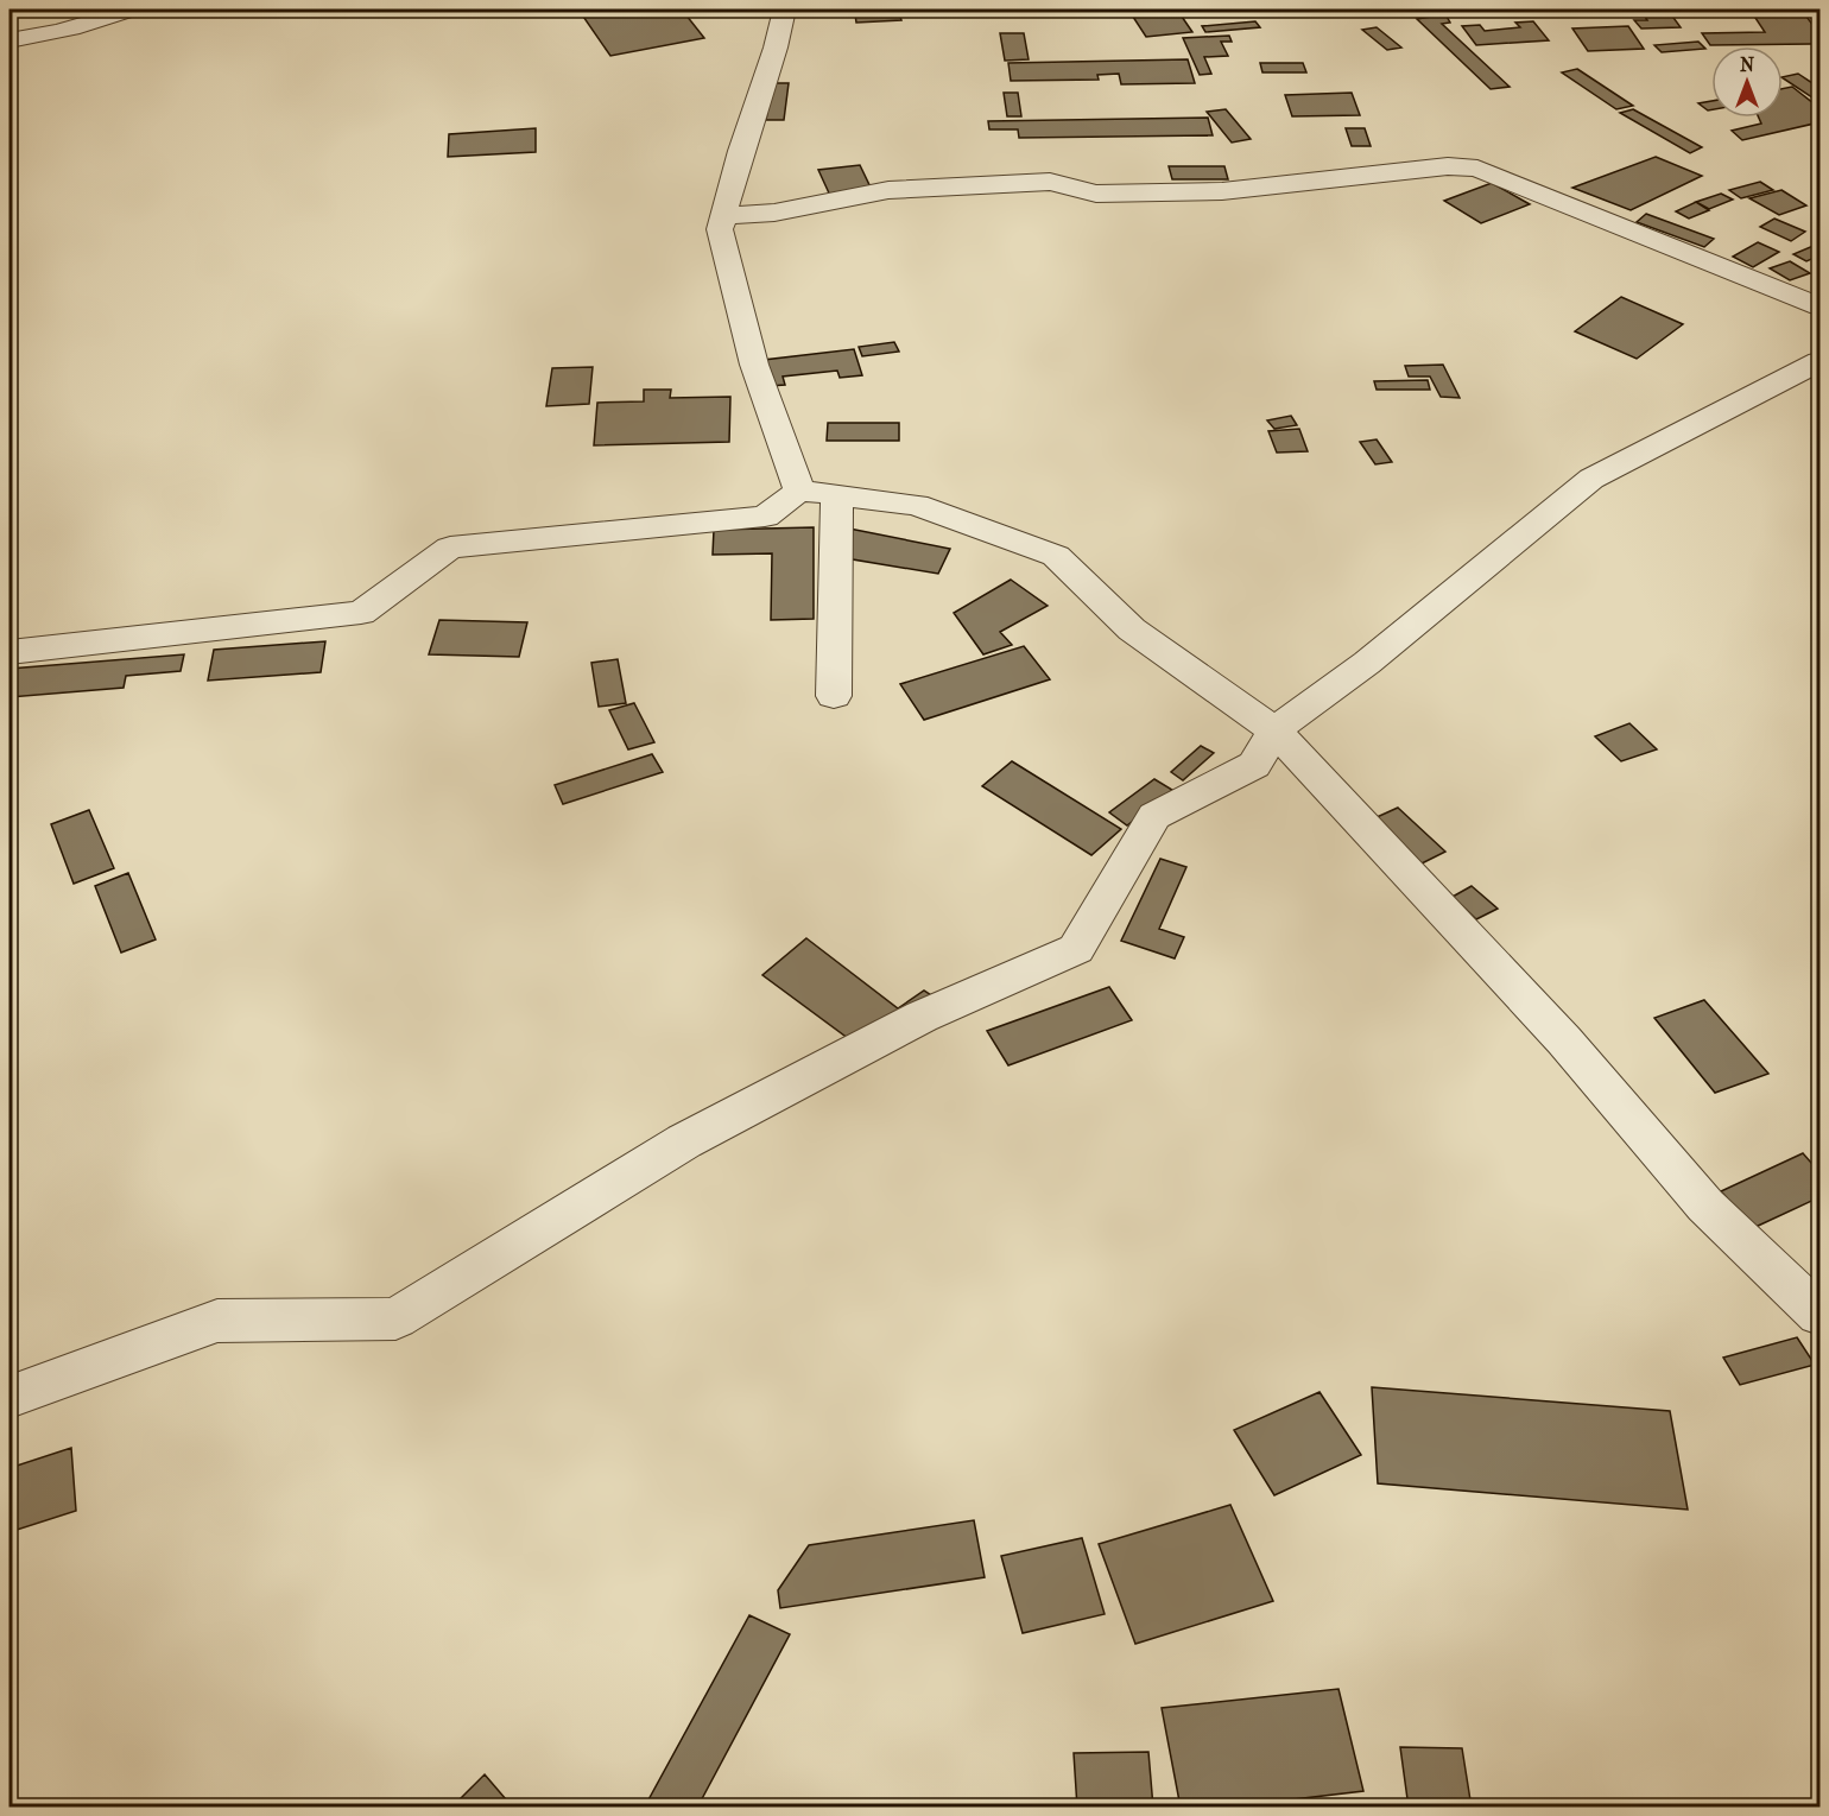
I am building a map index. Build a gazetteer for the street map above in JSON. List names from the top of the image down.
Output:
{
  "north": "top"
}
